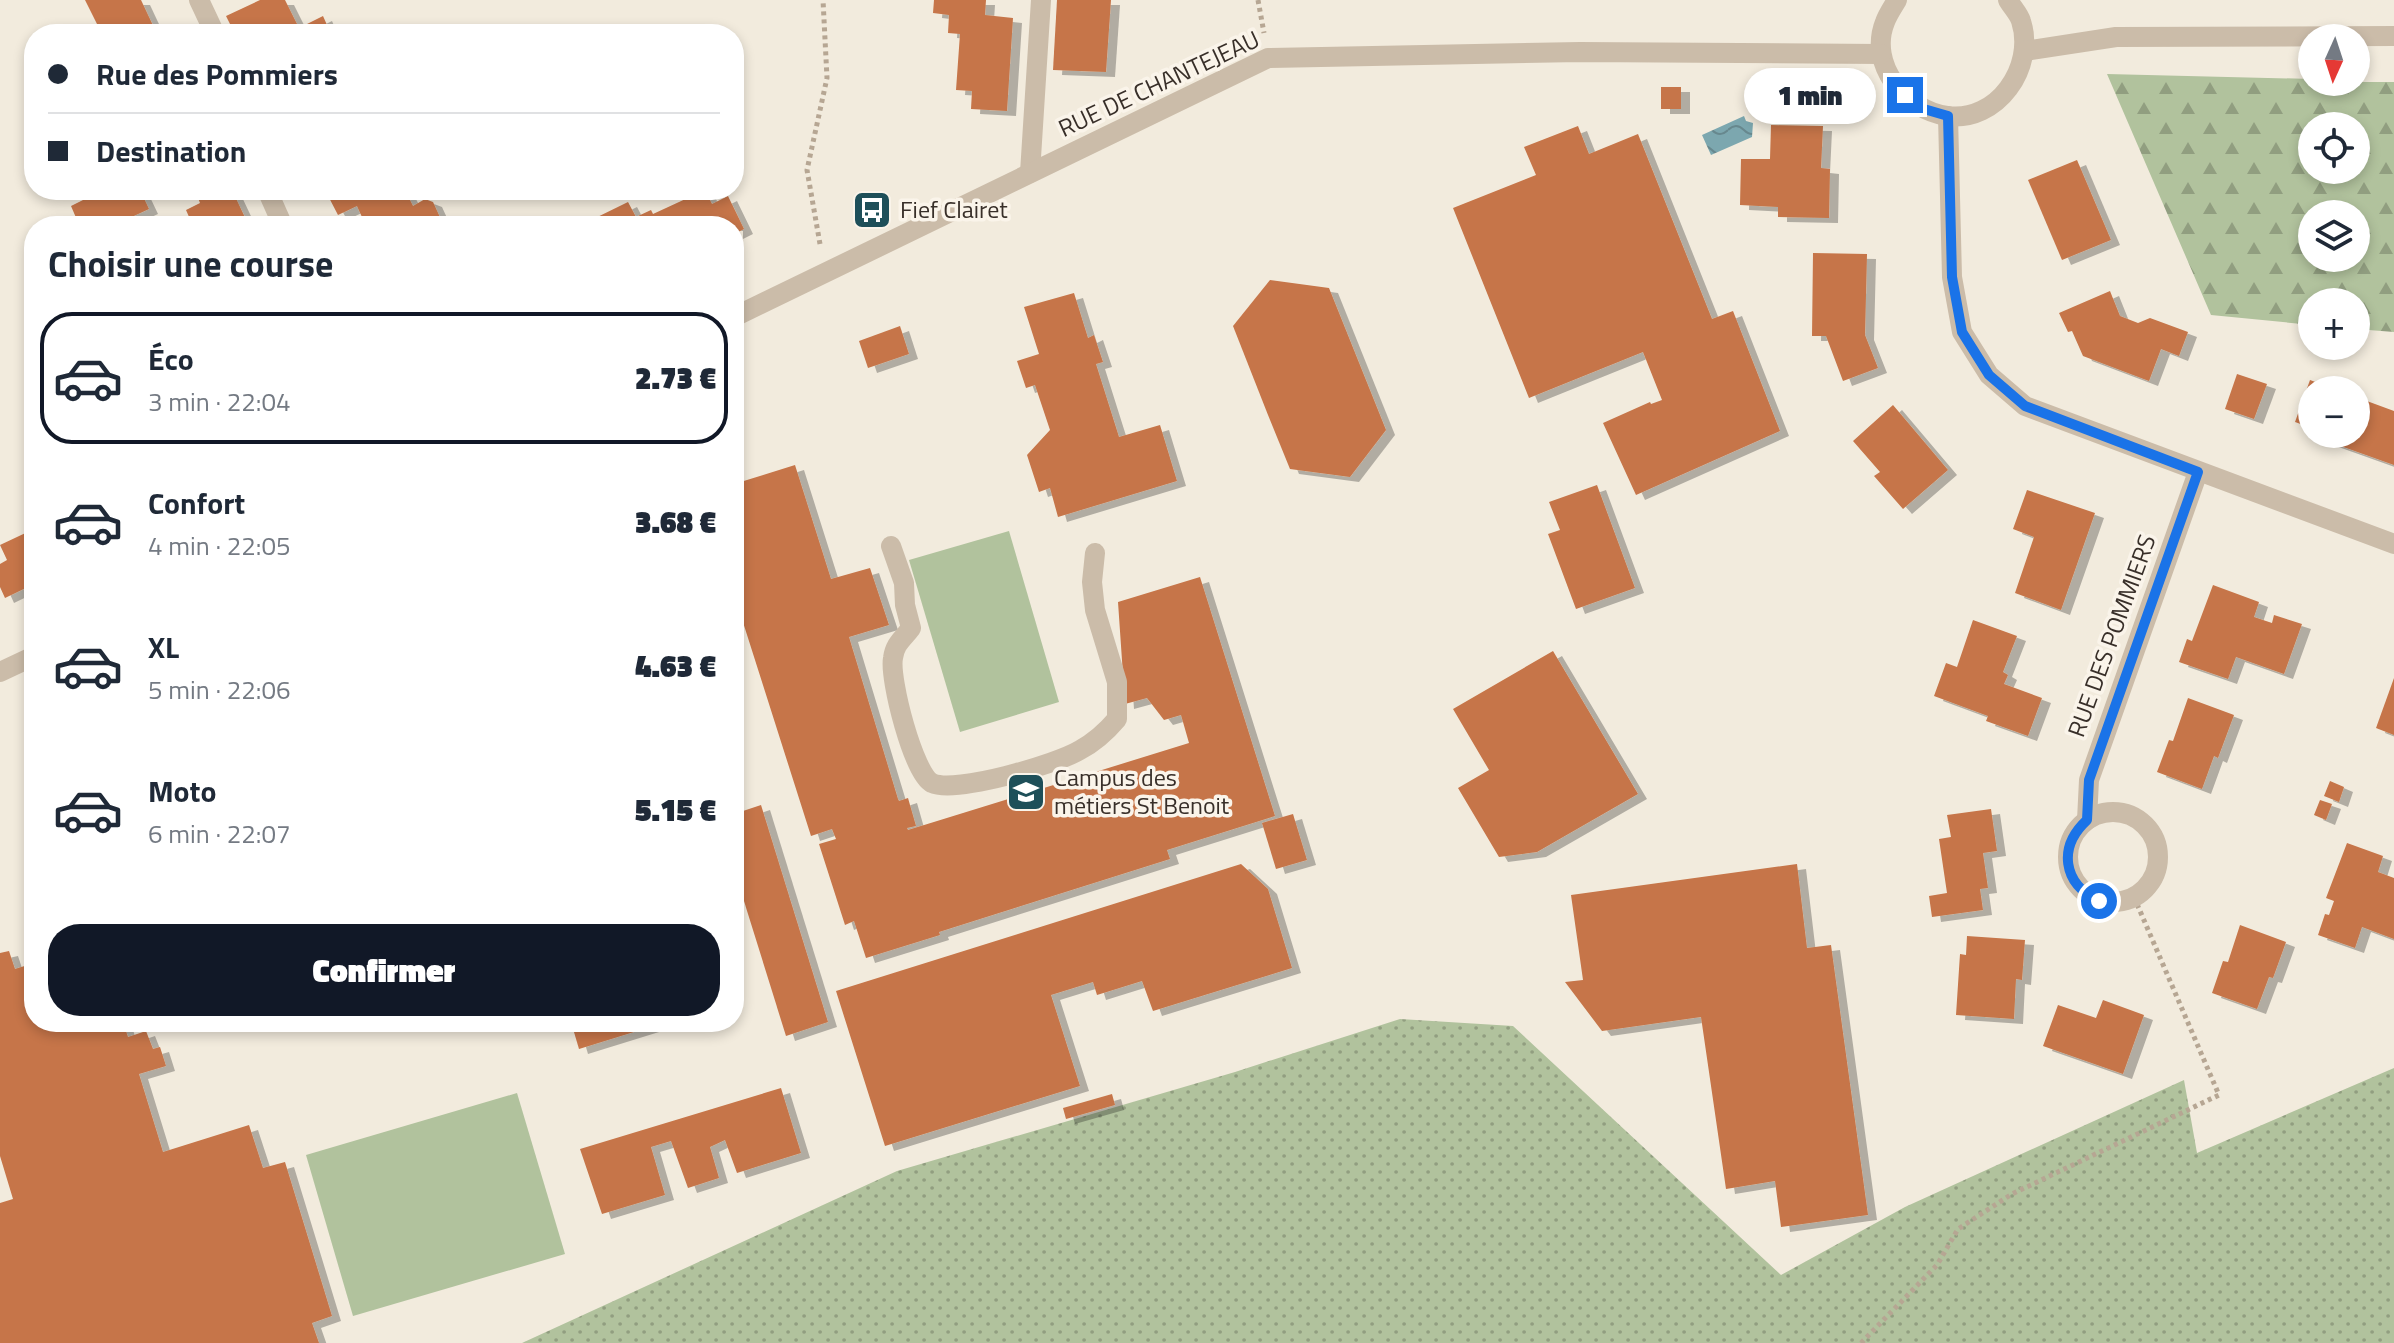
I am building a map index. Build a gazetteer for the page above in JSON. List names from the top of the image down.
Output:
{
  "streets": {
    "street": ["RUE DE CHANTEJEAU", "RUE DES POMMIERS"]
  },
  "places": {
    "bus stop": ["Fief Clairet"],
    "school or university": ["Campus des métiers St Benoit"]
  },
  "north": "bottom",
  "page": {
    "map_buttons": ["+", "−"],
    "banner": ["Rue des Pommiers", "Destination"],
    "bubble": "1 min",
    "heading": "Choisir une course",
    "list": [
      {
        "name": "Éco",
        "note": "3 min · 22:04",
        "value": "2.73 €"
      },
      {
        "name": "Confort",
        "note": "4 min · 22:05",
        "value": "3.68 €"
      },
      {
        "name": "XL",
        "note": "5 min · 22:06",
        "value": "4.63 €"
      },
      {
        "name": "Moto",
        "note": "6 min · 22:07",
        "value": "5.15 €"
      }
    ],
    "buttons": "Confirmer"
  }
}
